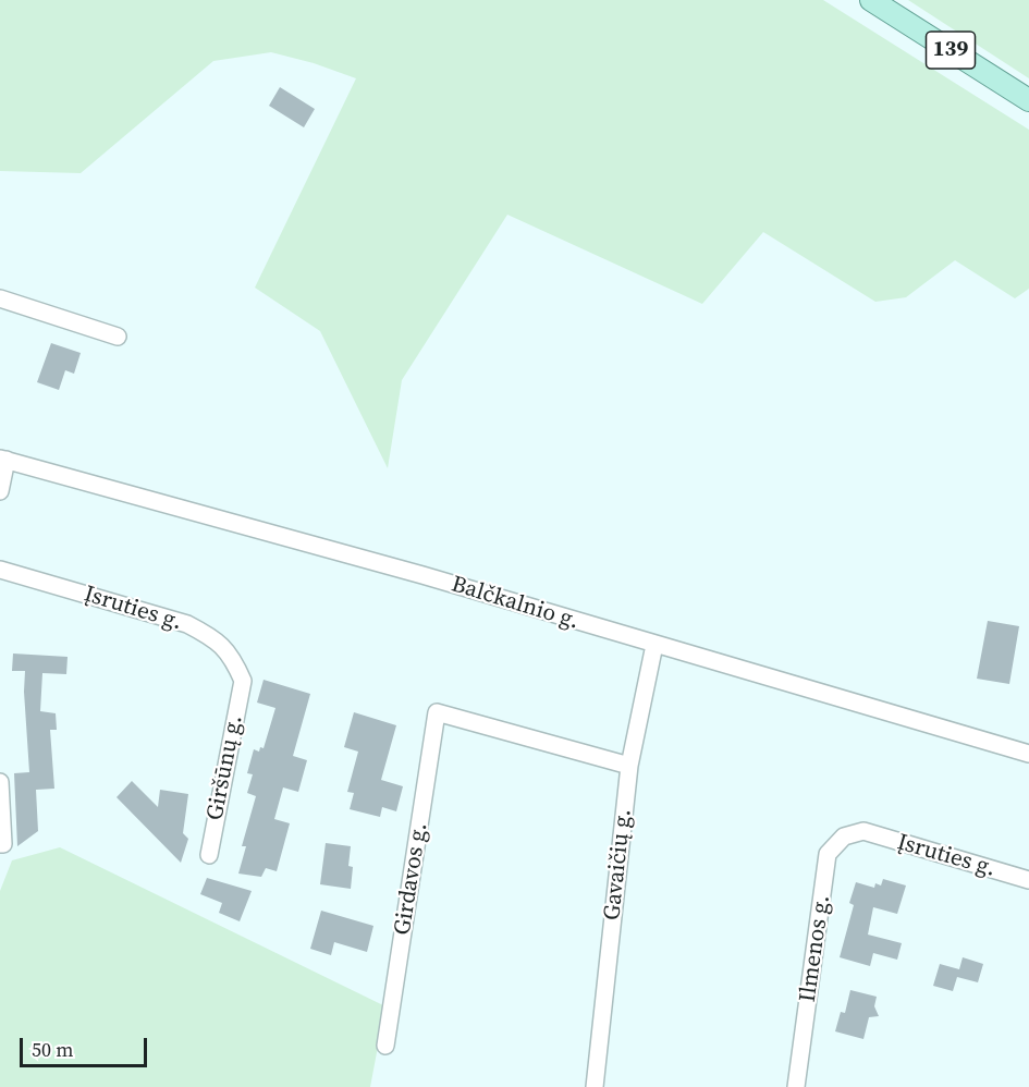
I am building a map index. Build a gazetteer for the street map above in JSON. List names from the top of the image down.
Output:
{
  "streets": {
    "main road": ["139"],
    "street": [
      "Balčkalnio g.",
      "Įsruties g.",
      "Giršūnų g.",
      "Gavaičių g.",
      "Girdavos g.",
      "Ilmenos g."
    ]
  },
  "crossings": [
    ["Balčkalnio g.", "Gavaičių g."],
    ["Įsruties g.", "Giršūnų g."],
    ["Įsruties g.", "Ilmenos g."],
    ["Gavaičių g.", "Girdavos g."]
  ],
  "scale_bar": "50 m"
}
